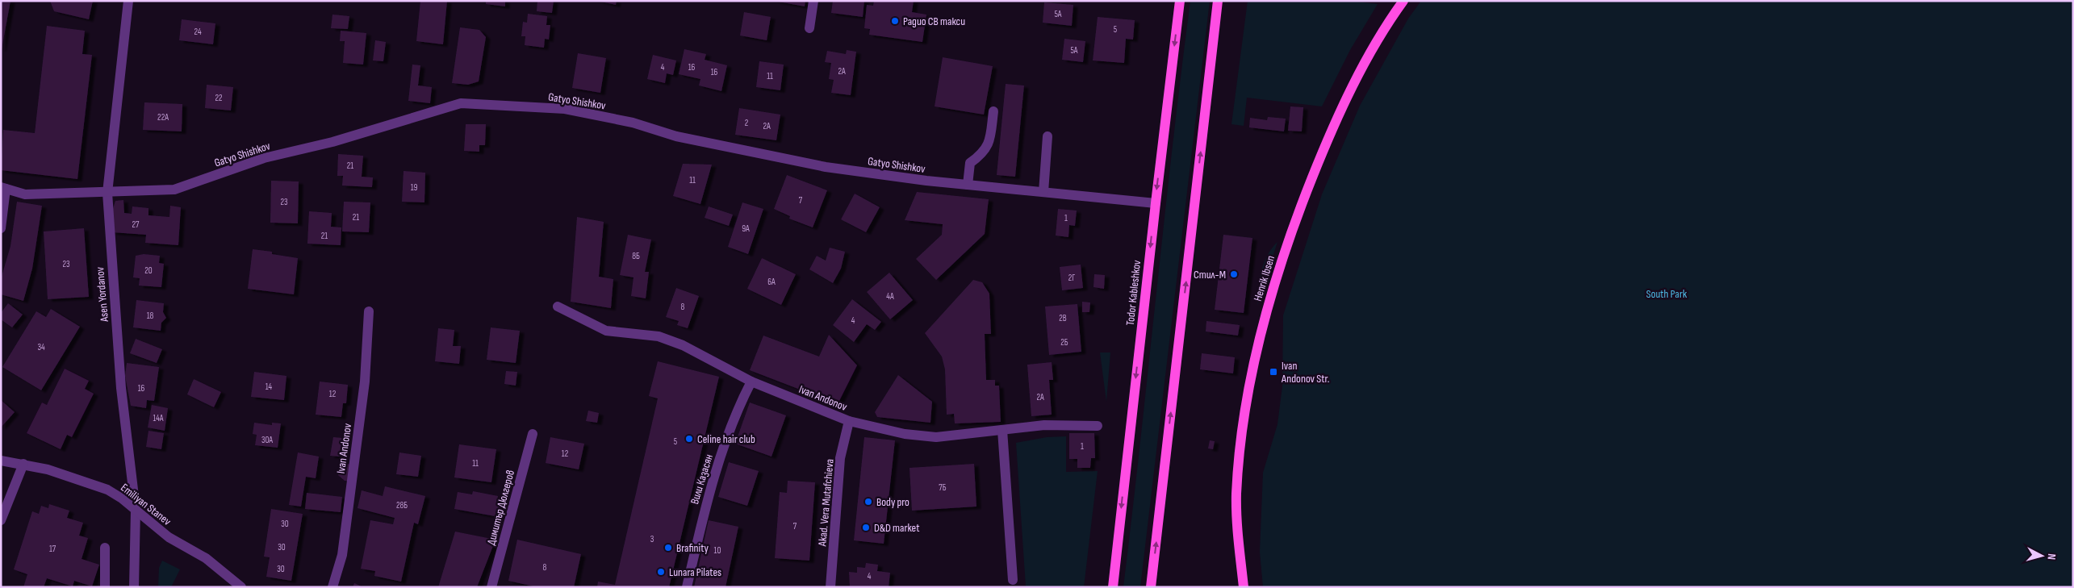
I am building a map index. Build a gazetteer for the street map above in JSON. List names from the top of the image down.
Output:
{
  "streets": {
    "main road": ["Henrik Ibsen", "Todor Kableshkov"],
    "street": [
      "Gatyo Shishkov",
      "Asen Yordanov",
      "Ivan Andonov",
      "Вили Казасян",
      "Akad. Vera Mutafchieva",
      "Emiliyan Stanev",
      "Димитър Дюлгеров"
    ]
  },
  "crossings": [
    ["Gatyo Shishkov", "Todor Kableshkov"],
    ["Gatyo Shishkov", "Asen Yordanov"],
    ["Asen Yordanov", "Emiliyan Stanev"],
    ["Ivan Andonov", "Вили Казасян"],
    ["Ivan Andonov", "Akad. Vera Mutafchieva"]
  ],
  "parks": ["South Park"],
  "places": {
    "other": [
      "Радио СВ такси",
      "Стил-М",
      "Celine hair club",
      "Body pro",
      "D&D market",
      "Brafinity",
      "Lunara Pilates"
    ],
    "transit": ["Ivan Andonov Str."]
  },
  "house_numbers": [
    "5А",
    "5",
    "24",
    "5А",
    "4",
    "16",
    "2А",
    "16",
    "11",
    "22",
    "22А",
    "2",
    "2А",
    "21",
    "11",
    "19",
    "7",
    "23",
    "21",
    "1",
    "27",
    "9А",
    "21",
    "8Б",
    "23",
    "20",
    "2Г",
    "6А",
    "4А",
    "8",
    "18",
    "2В",
    "4",
    "2Б",
    "34",
    "14",
    "16",
    "12",
    "2А",
    "14А",
    "30А",
    "5",
    "1",
    "12",
    "11",
    "7Б",
    "28Б",
    "30",
    "7",
    "3",
    "30",
    "17",
    "10",
    "8",
    "30",
    "4"
  ],
  "north": "right"
}
